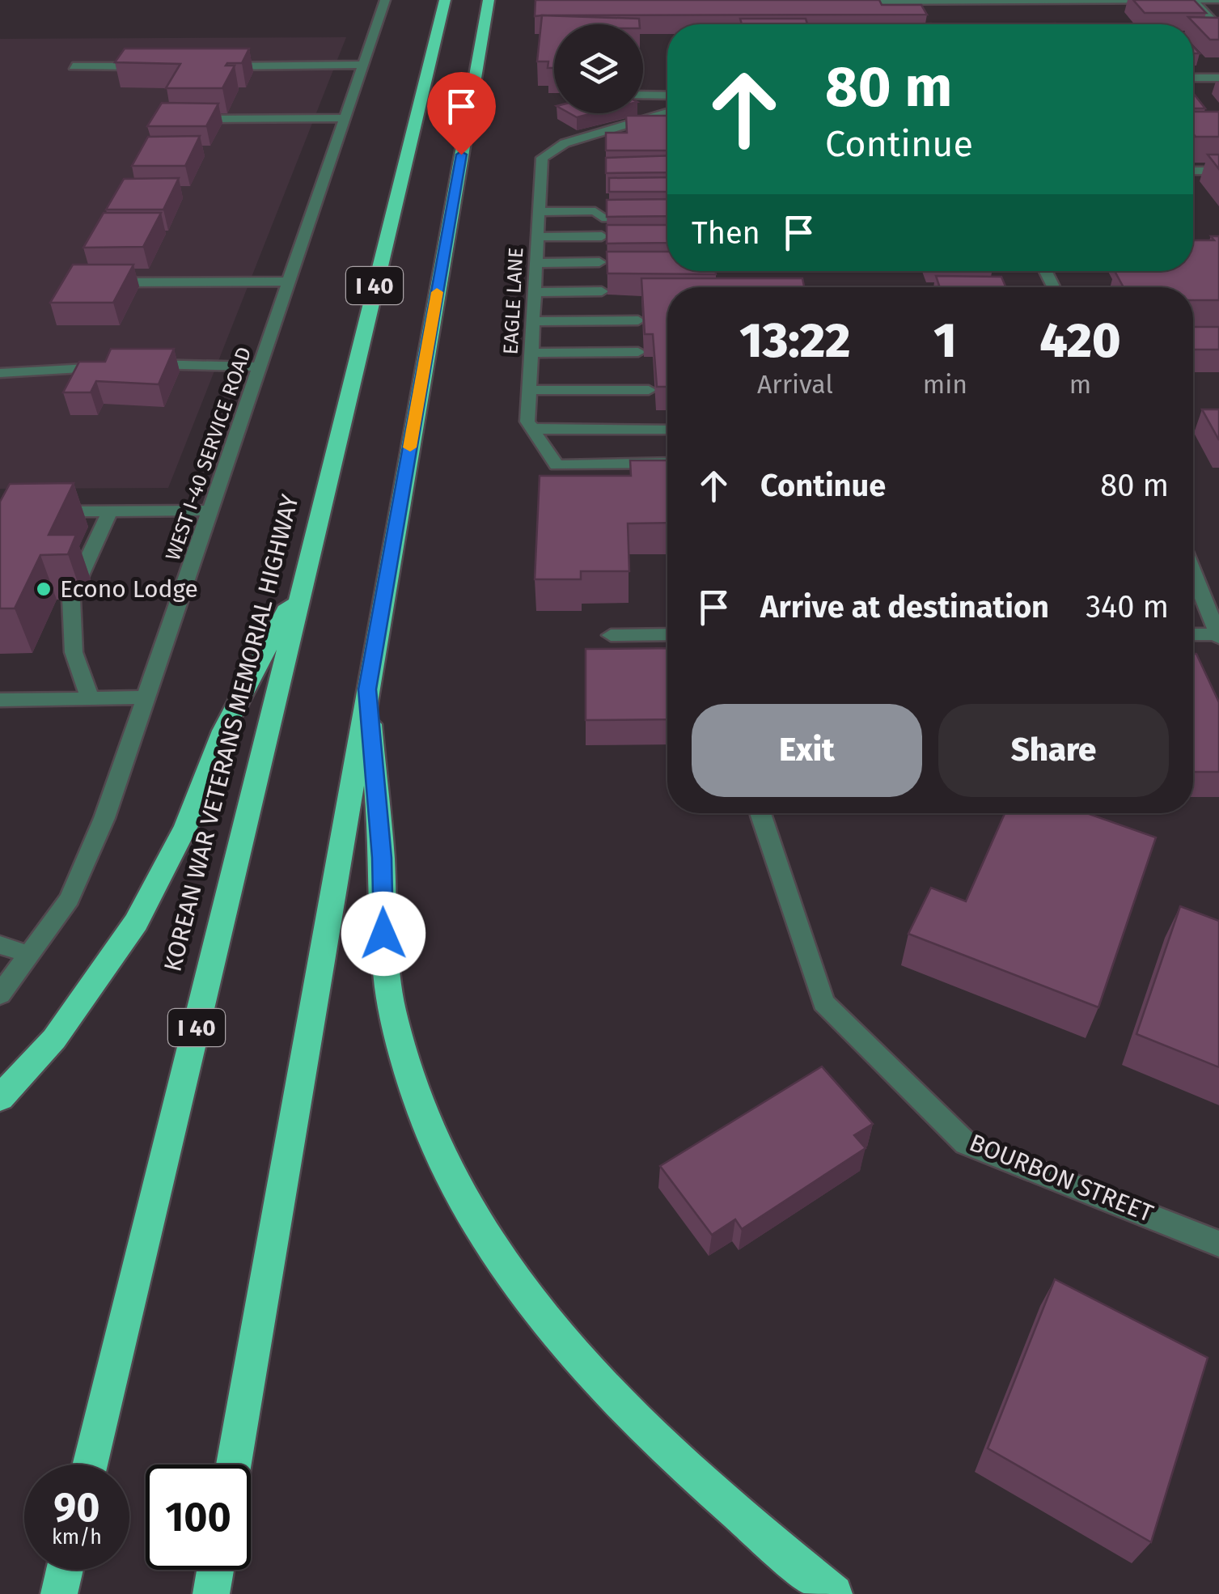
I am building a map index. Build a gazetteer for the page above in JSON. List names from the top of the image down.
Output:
{
  "streets": {
    "highway": ["I 40", "KOREAN WAR VETERANS MEMORIAL HIGHWAY"],
    "street": ["EAGLE LANE", "WEST I-40 SERVICE ROAD", "BOURBON STREET"]
  },
  "places": ["Econo Lodge"],
  "page": {
    "turn": ["80 m", "Continue"],
    "then": "Then",
    "eta": [
      "13:22",
      "Arrival",
      "1",
      "min",
      "420",
      "m"
    ],
    "list": [
      {
        "name": "Continue",
        "value": "80 m"
      },
      {
        "name": "Arrive at destination",
        "value": "340 m"
      }
    ],
    "buttons": ["Exit", "Share"],
    "speed": "90 km/h",
    "limit": "100"
  }
}
